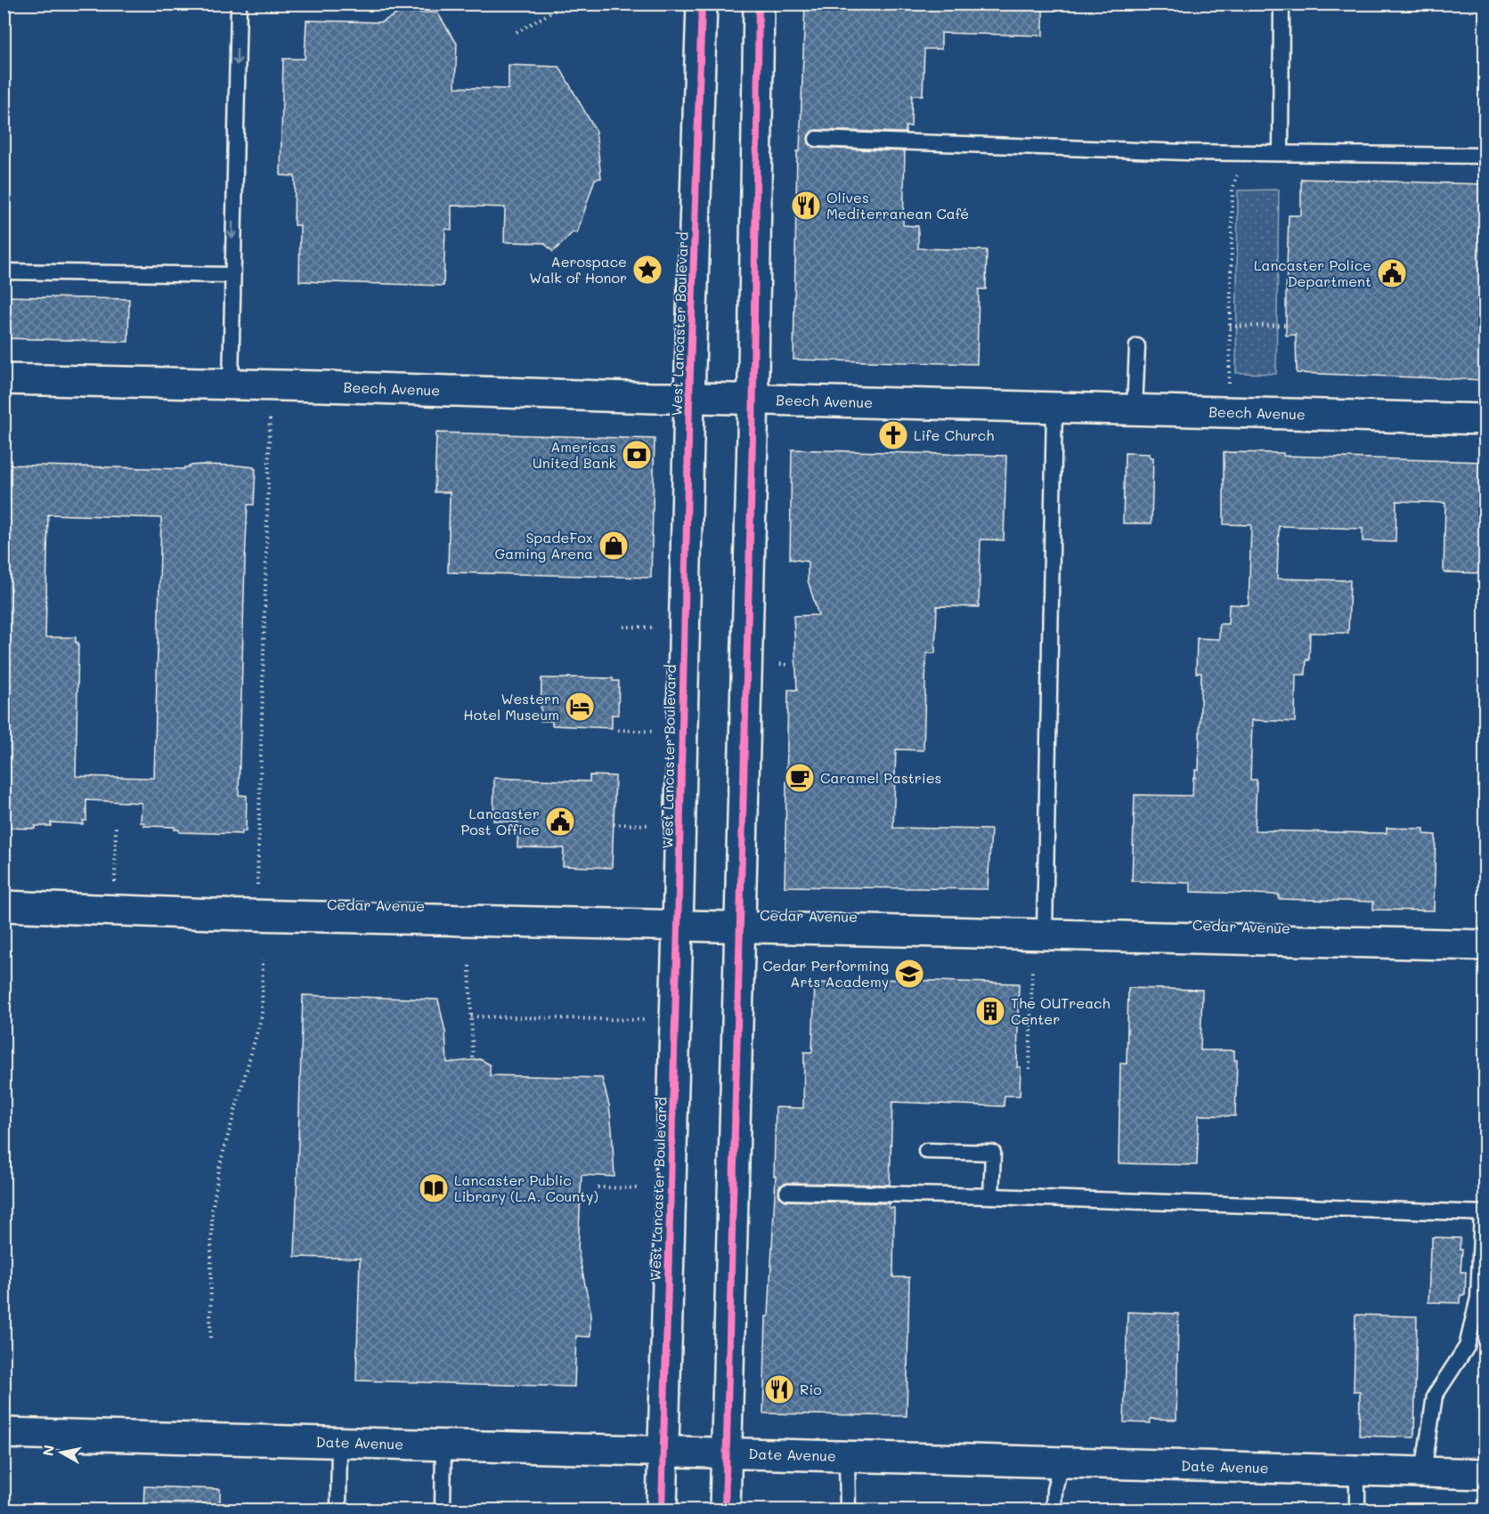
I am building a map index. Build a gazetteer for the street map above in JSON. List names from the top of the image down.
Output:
{
  "streets": {
    "street": [
      "West Lancaster Boulevard",
      "Beech Avenue",
      "Cedar Avenue",
      "Date Avenue"
    ]
  },
  "crossings": [
    ["West Lancaster Boulevard", "Beech Avenue"],
    ["West Lancaster Boulevard", "Cedar Avenue"],
    ["West Lancaster Boulevard", "Date Avenue"]
  ],
  "places": {
    "restaurant": ["Olives Mediterranean Café", "Rio"],
    "place": ["Aerospace Walk of Honor"],
    "public building": ["Lancaster Police Department", "Lancaster Post Office"],
    "church": ["Life Church"],
    "bank": ["Americas United Bank"],
    "shop": ["SpadeFox Gaming Arena"],
    "hotel": ["Western Hotel Museum"],
    "cafe": ["Caramel Pastries"],
    "school or university": ["Cedar Performing Arts Academy"],
    "building": ["The OUTreach Center"],
    "library": ["Lancaster Public Library (L.A. County)"]
  },
  "north": "left"
}
